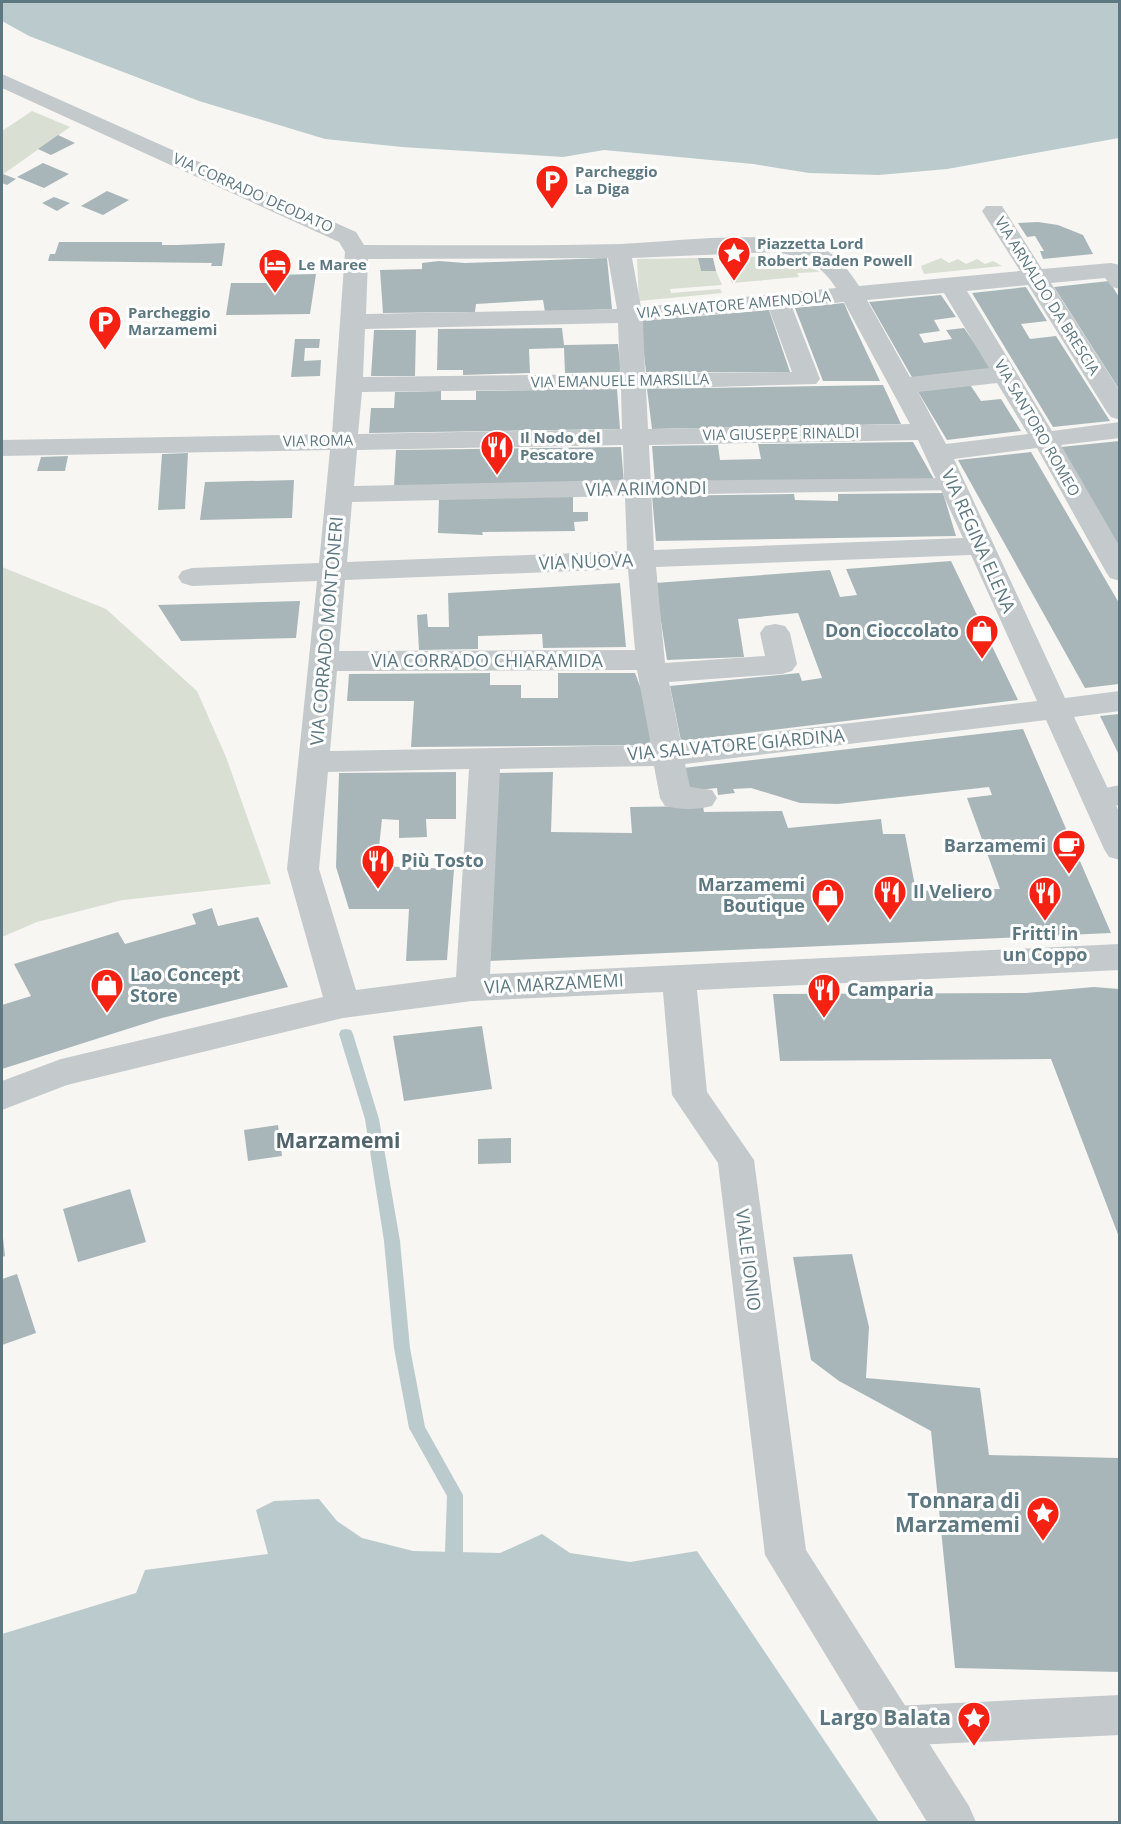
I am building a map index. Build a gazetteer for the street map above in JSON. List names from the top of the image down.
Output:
{
  "streets": {
    "street": [
      "VIA CORRADO DEODATO",
      "VIA ARNALDO DA BRESCIA",
      "VIA SALVATORE AMENDOLA",
      "VIA EMANUELE MARSILLA",
      "VIA SANTORO ROMEO",
      "VIA GIUSEPPE RINALDI",
      "VIA ROMA",
      "VIA ARIMONDI",
      "VIA REGINA ELENA",
      "VIA NUOVA",
      "VIA CORRADO MONTONERI",
      "VIA CORRADO CHIARAMIDA",
      "VIA SALVATORE GIARDINA",
      "VIA MARZAMEMI",
      "VIALE IONIO"
    ]
  },
  "crossings": [
    ["VIA CORRADO DEODATO", "VIA CORRADO MONTONERI"],
    ["VIA ARNALDO DA BRESCIA", "VIA SALVATORE AMENDOLA"],
    ["VIA SALVATORE AMENDOLA", "VIA EMANUELE MARSILLA"],
    ["VIA SALVATORE AMENDOLA", "VIA SANTORO ROMEO"],
    ["VIA SALVATORE AMENDOLA", "VIA REGINA ELENA"],
    ["VIA SALVATORE AMENDOLA", "VIA CORRADO MONTONERI"],
    ["VIA EMANUELE MARSILLA", "VIA CORRADO MONTONERI"],
    ["VIA GIUSEPPE RINALDI", "VIA ROMA"],
    ["VIA GIUSEPPE RINALDI", "VIA REGINA ELENA"],
    ["VIA ROMA", "VIA CORRADO MONTONERI"],
    ["VIA ARIMONDI", "VIA REGINA ELENA"],
    ["VIA ARIMONDI", "VIA CORRADO MONTONERI"],
    ["VIA REGINA ELENA", "VIA NUOVA"],
    ["VIA REGINA ELENA", "VIA SALVATORE GIARDINA"],
    ["VIA NUOVA", "VIA CORRADO MONTONERI"],
    ["VIA CORRADO MONTONERI", "VIA CORRADO CHIARAMIDA"],
    ["VIA CORRADO MONTONERI", "VIA SALVATORE GIARDINA"],
    ["VIA CORRADO MONTONERI", "VIA MARZAMEMI"],
    ["VIA MARZAMEMI", "VIALE IONIO"]
  ],
  "districts": ["Marzamemi"],
  "places": {
    "parking": ["Parcheggio La Diga", "Parcheggio Marzamemi"],
    "place": ["Piazzetta Lord Robert Baden Powell", "Tonnara di Marzamemi", "Largo Balata"],
    "hotel": ["Le Maree"],
    "restaurant": [
      "Il Nodo del Pescatore",
      "Più Tosto",
      "Il Veliero",
      "Fritti in un Coppo",
      "Camparia"
    ],
    "shop": ["Don Cioccolato", "Marzamemi Boutique", "Lao Concept Store"],
    "cafe": ["Barzamemi"]
  }
}
